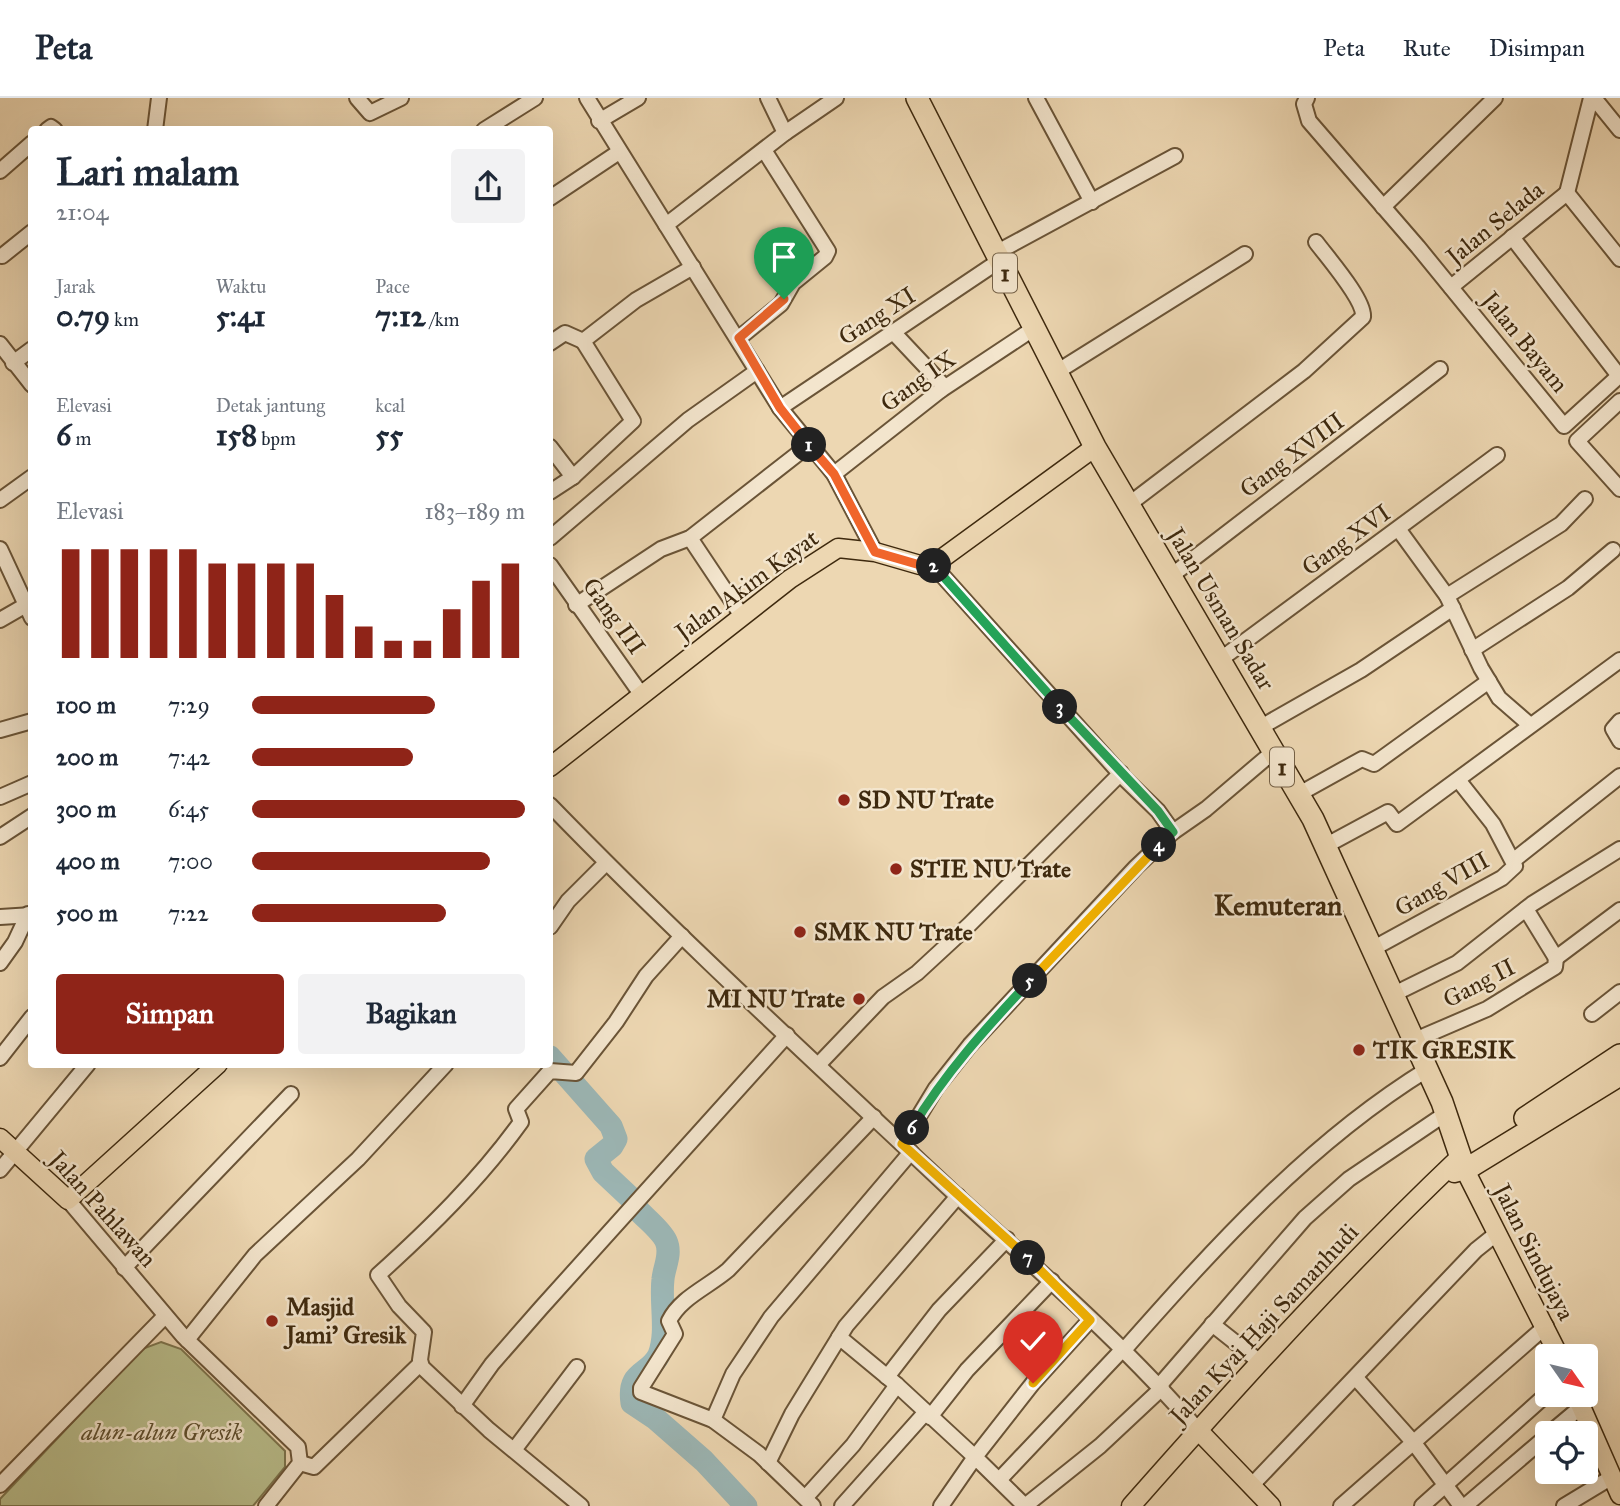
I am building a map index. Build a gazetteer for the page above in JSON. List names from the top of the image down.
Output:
{
  "streets": {
    "highway": ["1", "Jalan Usman Sadar"],
    "main road": [
      "Jalan Akim Kayat",
      "Jalan Pahlawan",
      "Jalan Sindujaya",
      "Jalan Kyai Haji Samanhudi"
    ],
    "street": [
      "Jalan Selada",
      "Gang XI",
      "Jalan Bayam",
      "Gang IX",
      "Gang XVIII",
      "Gang XVI",
      "Gang III",
      "Gang VIII",
      "Gang II"
    ]
  },
  "crossings": [
    ["Jalan Selada", "Jalan Bayam"],
    ["Gang XI", "Jalan Usman Sadar"],
    ["Gang IX", "Jalan Usman Sadar"],
    ["Gang XVIII", "Jalan Usman Sadar"],
    ["Gang XVI", "Jalan Usman Sadar"],
    ["Jalan Akim Kayat", "Gang III"],
    ["Jalan Usman Sadar", "Gang VIII"],
    ["Jalan Usman Sadar", "Gang II"],
    ["Jalan Usman Sadar", "Jalan Sindujaya"],
    ["Jalan Usman Sadar", "Jalan Kyai Haji Samanhudi"],
    ["Jalan Sindujaya", "Jalan Kyai Haji Samanhudi"]
  ],
  "districts": ["Kemuteran"],
  "parks": ["alun-alun Gresik"],
  "places": [
    "SD NU Trate",
    "STIE NU Trate",
    "SMK NU Trate",
    "MI NU Trate",
    "TIK GRESIK",
    "Masjid Jami' Gresik"
  ],
  "north": "bottom right",
  "page": {
    "header": "Peta",
    "nav": ["Peta", "Rute", "Disimpan"],
    "heading": ["Lari malam", "21:04"],
    "stats": [
      ["Jarak", "0.79 km"],
      ["Waktu", "5:41"],
      ["Pace", "7:12 /km"],
      ["Elevasi", "6 m"],
      ["Detak jantung", "158 bpm"],
      ["kcal", "55"]
    ],
    "pins": [
      "1",
      "2",
      "3",
      "4",
      "5",
      "6",
      "7"
    ],
    "chart": ["Elevasi", "183–189 m"],
    "list": [
      {
        "name": "100 m",
        "note": "7:29"
      },
      {
        "name": "200 m",
        "note": "7:42"
      },
      {
        "name": "300 m",
        "note": "6:45"
      },
      {
        "name": "400 m",
        "note": "7:00"
      },
      {
        "name": "500 m",
        "note": "7:22"
      }
    ],
    "buttons": ["Simpan", "Bagikan"]
  }
}
